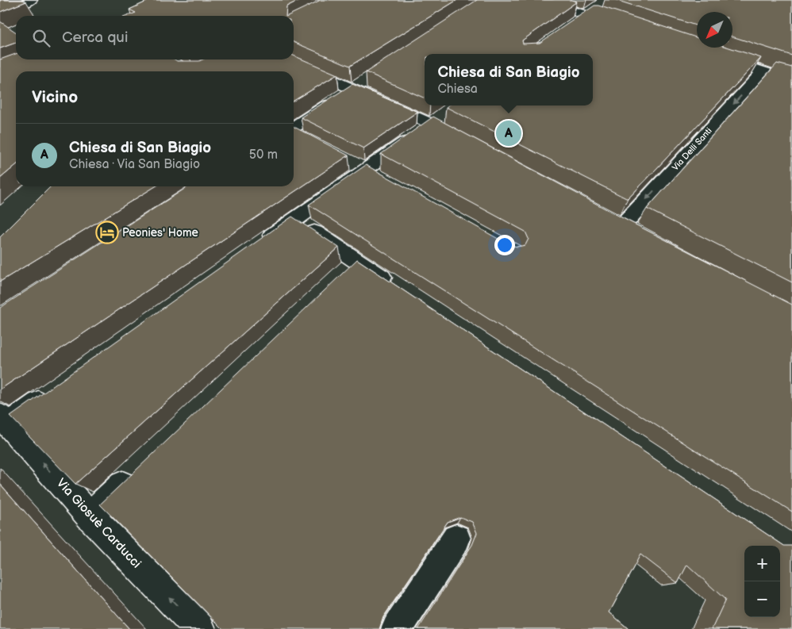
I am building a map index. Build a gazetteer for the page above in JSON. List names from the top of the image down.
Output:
{
  "streets": {
    "street": ["Via Delli Santi", "Via Giosuè Carducci"]
  },
  "one_way": ["Via Delli Santi", "Via Giosuè Carducci"],
  "places": {
    "hotel": ["Peonies' Home"]
  },
  "north": "bottom left",
  "page": {
    "search": "Cerca qui",
    "popup": ["Chiesa di San Biagio", "Chiesa"],
    "heading": "Vicino",
    "pins": "A",
    "list": [
      {
        "mark": "A",
        "name": "Chiesa di San Biagio",
        "note": "Chiesa · Via San Biagio",
        "value": "50 m"
      }
    ],
    "map_buttons": ["+", "−"]
  }
}
